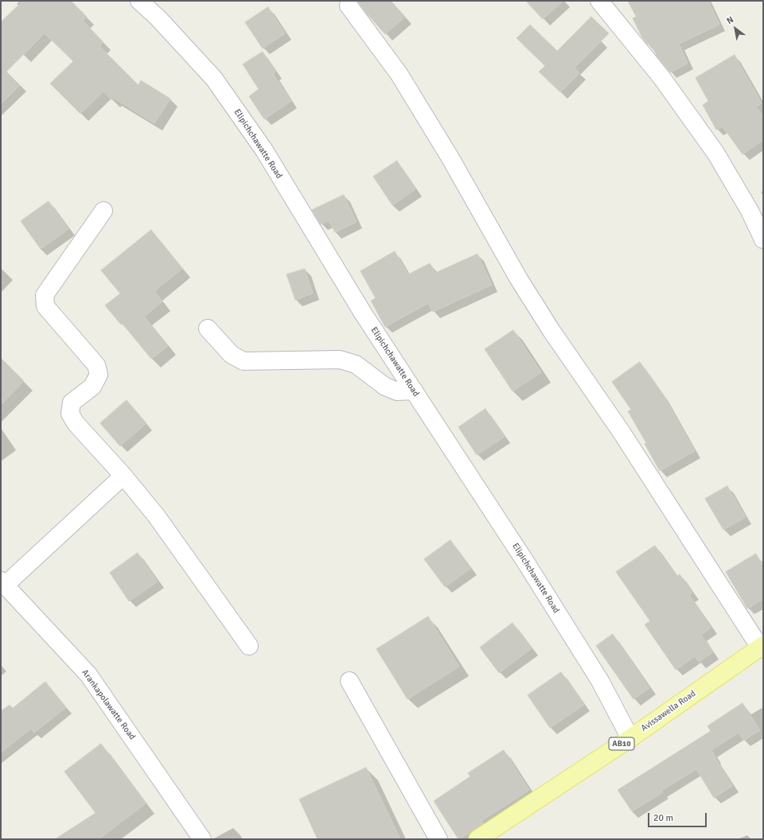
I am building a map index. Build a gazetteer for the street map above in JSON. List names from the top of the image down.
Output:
{
  "streets": {
    "main road": ["Avissawella Road", "AB10"],
    "street": ["Elipichchawatte Road", "Arankapolawatte Road"]
  },
  "crossings": [
    ["Elipichchawatte Road", "Avissawella Road"]
  ],
  "scale_bar": "20 m",
  "north": "top left"
}
